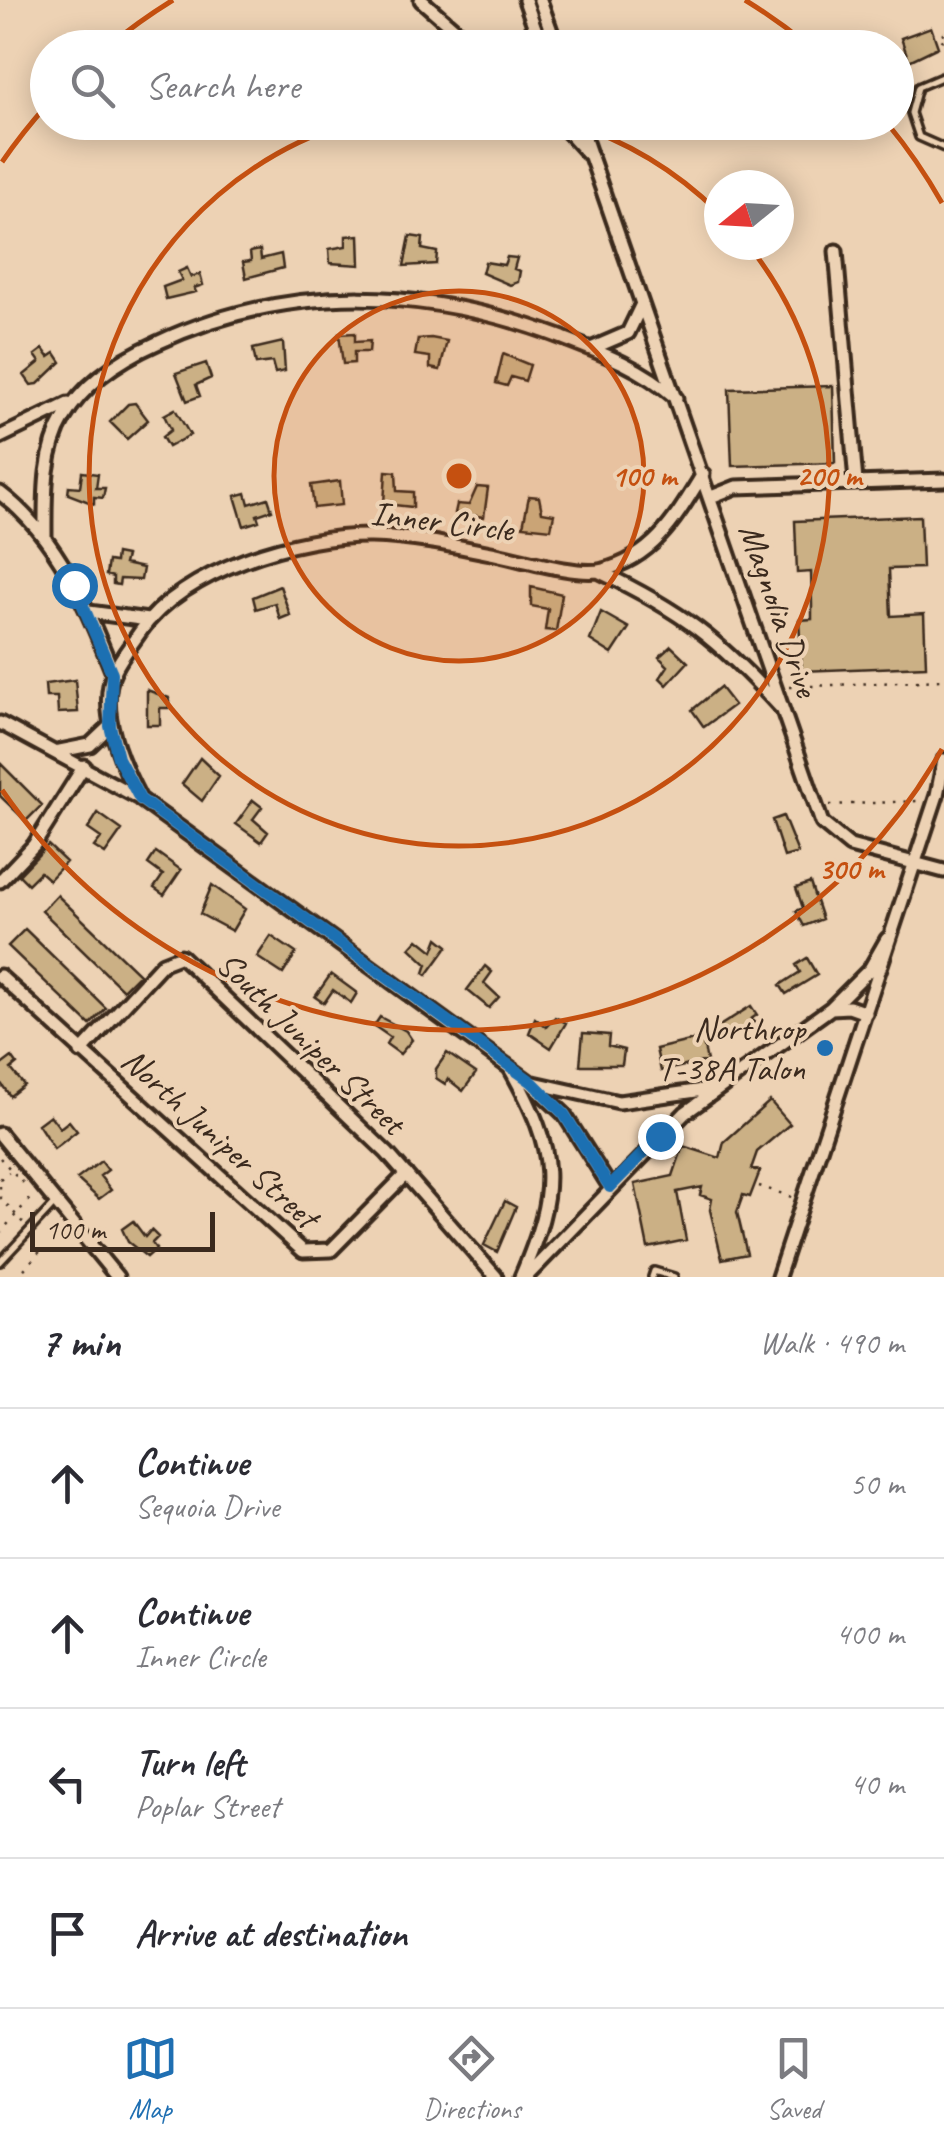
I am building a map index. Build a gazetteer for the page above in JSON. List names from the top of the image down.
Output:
{
  "streets": {
    "street": [
      "Inner Circle",
      "Magnolia Drive",
      "South Juniper Street",
      "North Juniper Street"
    ]
  },
  "crossings": [
    ["Inner Circle", "Magnolia Drive"],
    ["South Juniper Street", "North Juniper Street"]
  ],
  "places": ["Northrop T-38A Talon"],
  "scale_bar": "100 m",
  "north": "left",
  "page": {
    "search": "Search here",
    "scale": "100 m",
    "heading": ["7 min", "Walk · 490 m"],
    "list": [
      ["Continue", "Sequoia Drive", "50 m"],
      ["Continue", "Inner Circle", "400 m"],
      ["Turn left", "Poplar Street", "40 m"],
      "Arrive at destination"
    ],
    "nav": ["Map", "Directions", "Saved"]
  },
  "rings": ["100 m", "200 m", "300 m"]
}
